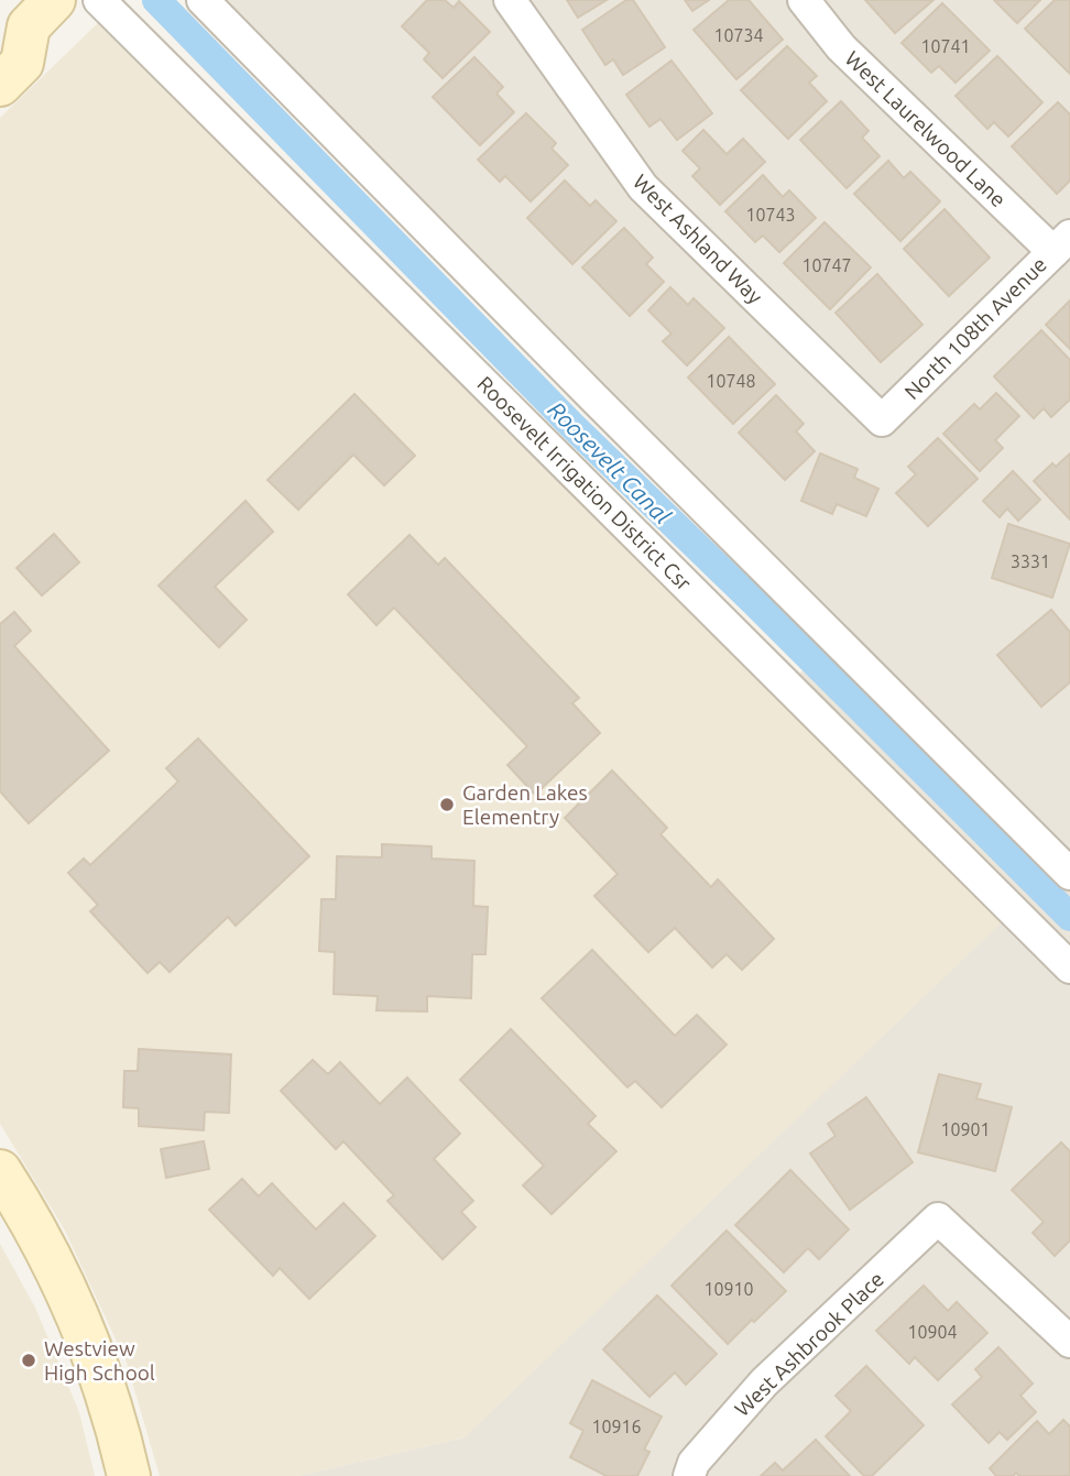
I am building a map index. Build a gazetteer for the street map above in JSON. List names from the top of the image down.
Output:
{
  "streets": {
    "street": [
      "West Laurelwood Lane",
      "West Ashland Way",
      "North 108th Avenue",
      "Roosevelt Irrigation District Csr",
      "West Ashbrook Place"
    ]
  },
  "crossings": [
    ["West Laurelwood Lane", "North 108th Avenue"],
    ["West Ashland Way", "North 108th Avenue"]
  ],
  "water": ["Roosevelt Canal"],
  "places": ["Garden Lakes Elementry", "Westview High School"],
  "house_numbers": [
    "10734",
    "10741",
    "10743",
    "10747",
    "10748",
    "3331",
    "10901",
    "10910",
    "10904",
    "10916"
  ]
}
